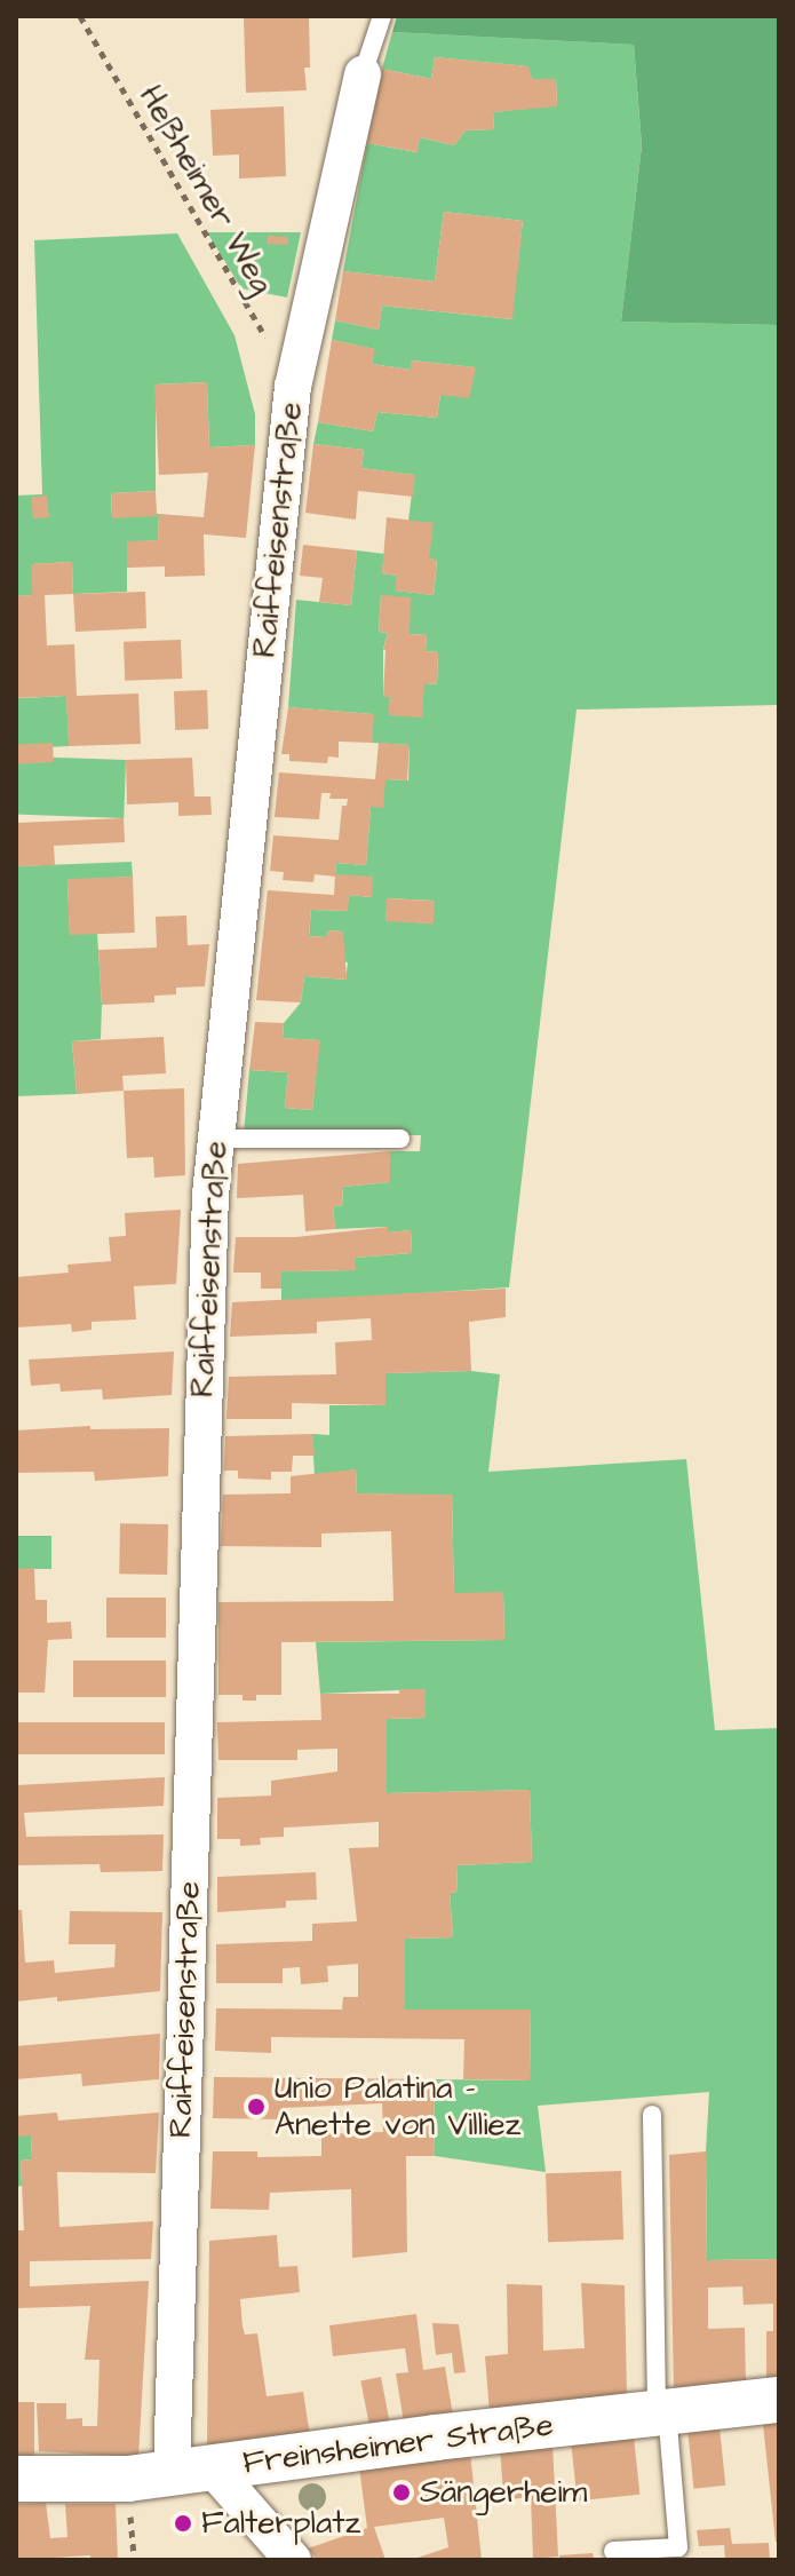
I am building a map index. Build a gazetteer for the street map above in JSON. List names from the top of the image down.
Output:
{
  "streets": {
    "street": ["Raiffeisenstraße", "Freinsheimer Straße"],
    "path": ["Heßheimer Weg"]
  },
  "crossings": [
    ["Heßheimer Weg", "Raiffeisenstraße"],
    ["Raiffeisenstraße", "Freinsheimer Straße"]
  ],
  "places": ["Unio Palatina - Anette von Villiez", "Sängerheim", "Falterplatz"]
}
